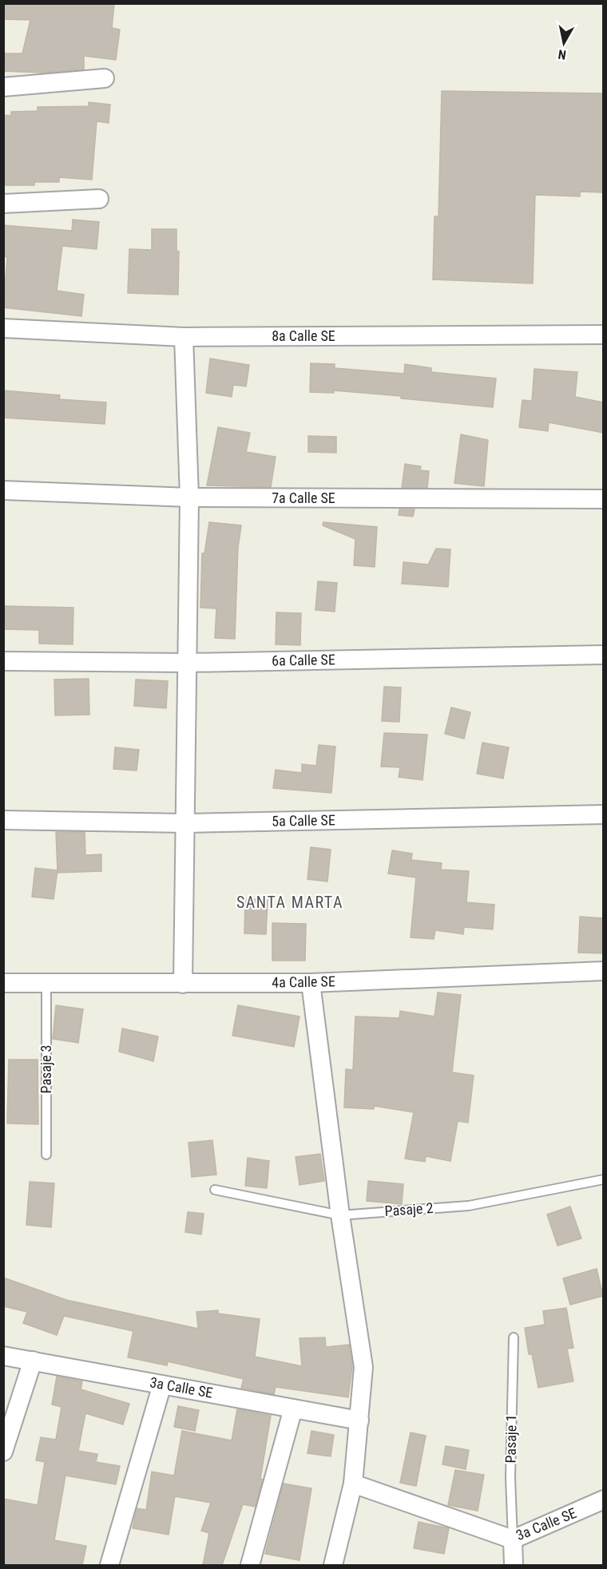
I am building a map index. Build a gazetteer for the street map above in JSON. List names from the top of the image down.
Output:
{
  "streets": {
    "street": [
      "8a Calle SE",
      "7a Calle SE",
      "6a Calle SE",
      "5a Calle SE",
      "4a Calle SE",
      "3a Calle SE"
    ],
    "lane": ["Pasaje 3", "Pasaje 2", "Pasaje 1"]
  },
  "crossings": [
    ["4a Calle SE", "Pasaje 3"],
    ["3a Calle SE", "Pasaje 1"]
  ],
  "districts": ["SANTA MARTA"],
  "north": "bottom"
}
